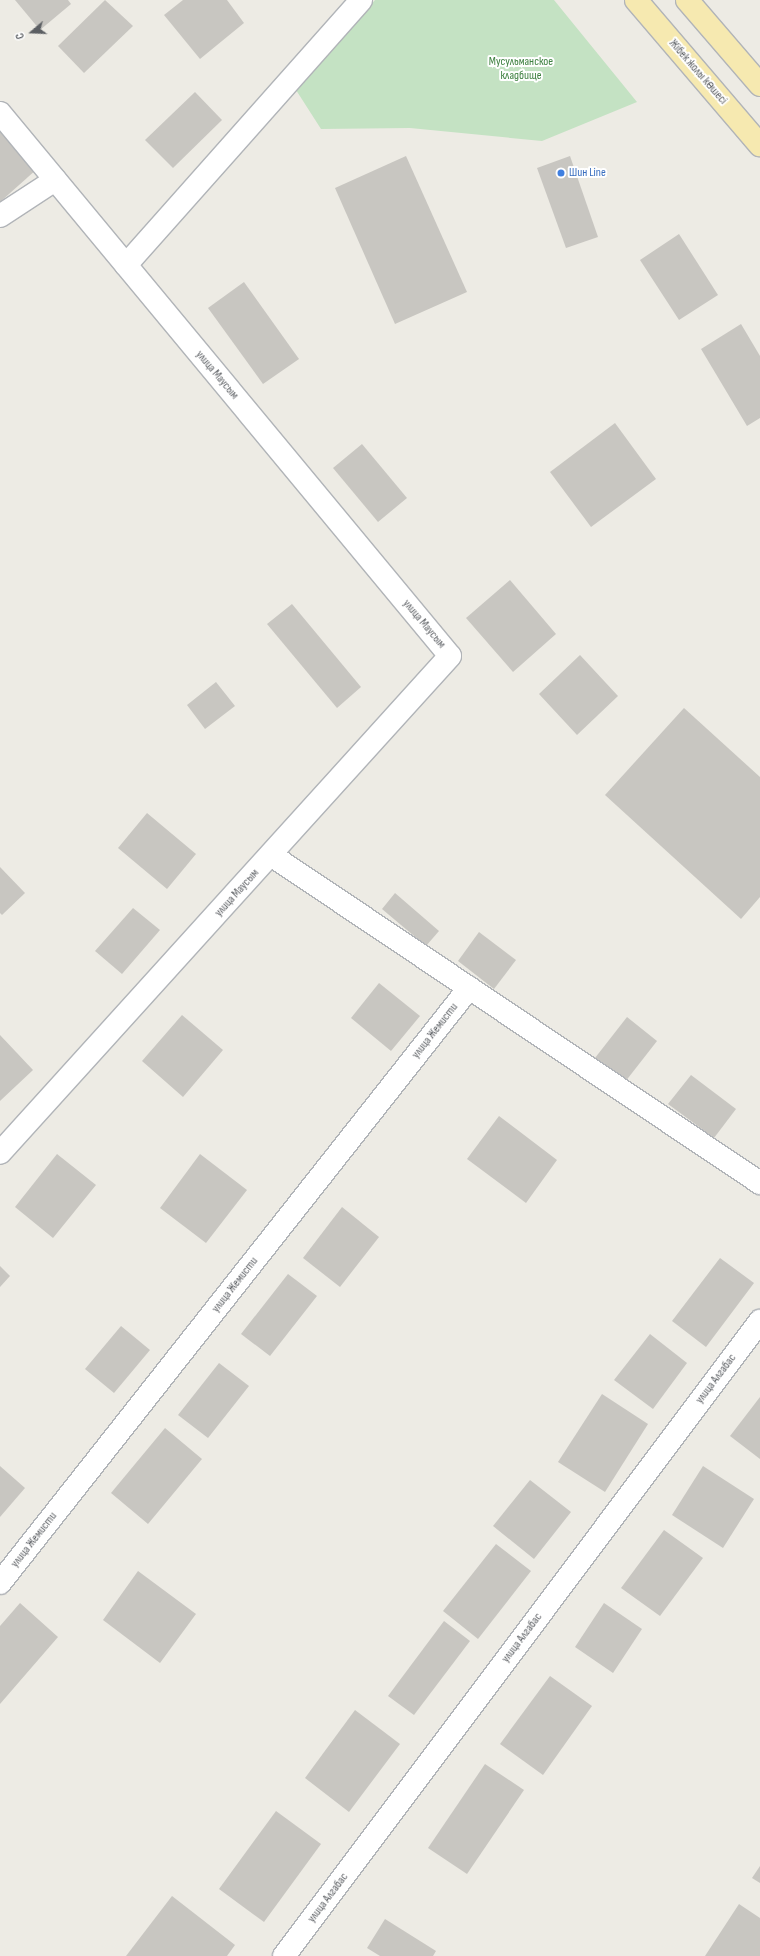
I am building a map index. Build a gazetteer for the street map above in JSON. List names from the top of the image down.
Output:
{
  "streets": {
    "main road": ["Жібек жолы көшесі"],
    "street": ["улица Маусым", "улица Жемисти", "улица Алгабас"]
  },
  "parks": ["Мусульманское кладбище"],
  "places": ["Шин Line"],
  "north": "left"
}
